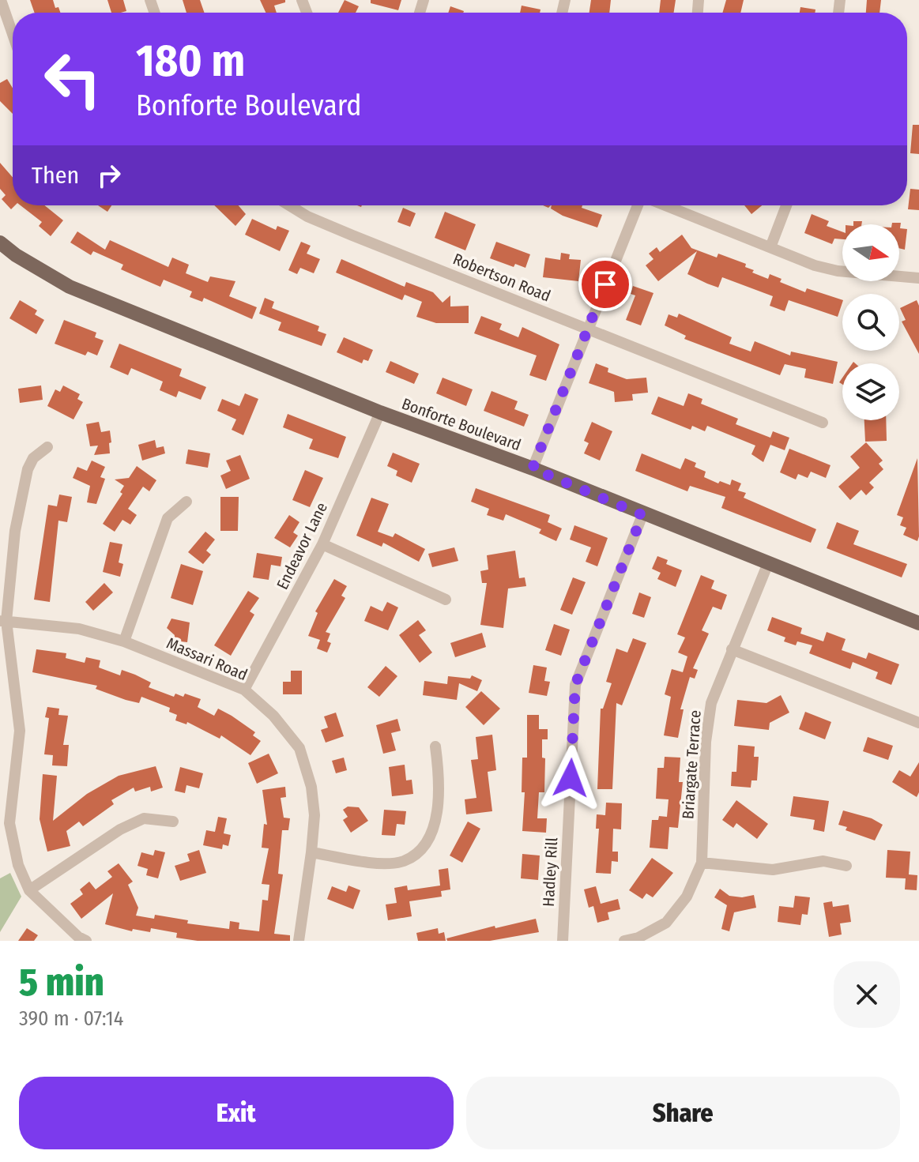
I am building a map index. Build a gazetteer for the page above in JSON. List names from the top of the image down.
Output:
{
  "streets": {
    "main road": ["Bonforte Boulevard"],
    "street": [
      "Robertson Road",
      "Endeavor Lane",
      "Massari Road",
      "Briargate Terrace",
      "Hadley Rill"
    ]
  },
  "crossings": [
    ["Bonforte Boulevard", "Endeavor Lane"],
    ["Bonforte Boulevard", "Briargate Terrace"],
    ["Bonforte Boulevard", "Hadley Rill"],
    ["Endeavor Lane", "Massari Road"]
  ],
  "north": "right",
  "page": {
    "turn": ["180 m", "Bonforte Boulevard"],
    "then": "Then",
    "heading": ["5 min", "390 m · 07:14"],
    "buttons": ["Exit", "Share"]
  }
}
